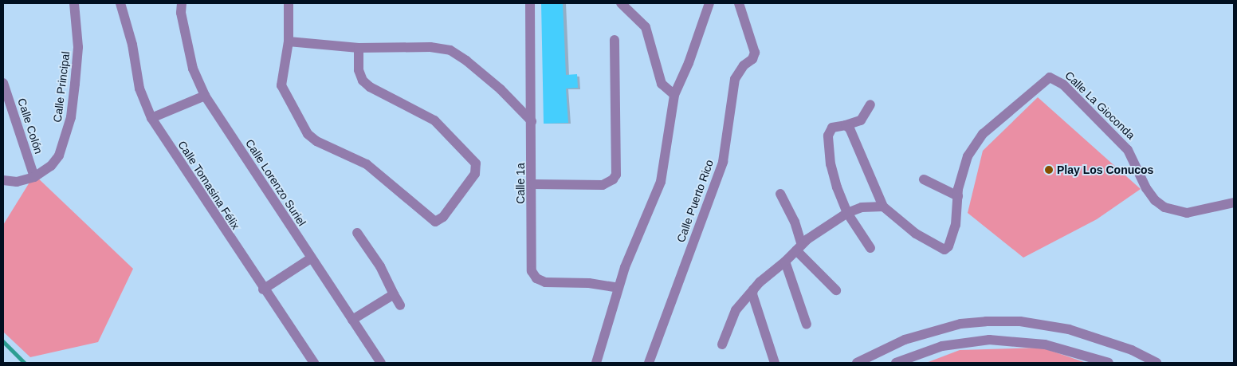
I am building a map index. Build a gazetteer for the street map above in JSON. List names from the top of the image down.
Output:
{
  "streets": {
    "street": [
      "Calle Principal",
      "Calle La Gioconda",
      "Calle Colón",
      "Calle Lorenzo Suriel",
      "Calle 1a",
      "Calle Tomasina Félix",
      "Calle Puerto Rico"
    ]
  },
  "crossings": [
    ["Calle Principal", "Calle Colón"]
  ],
  "places": ["Play Los Conucos"]
}
